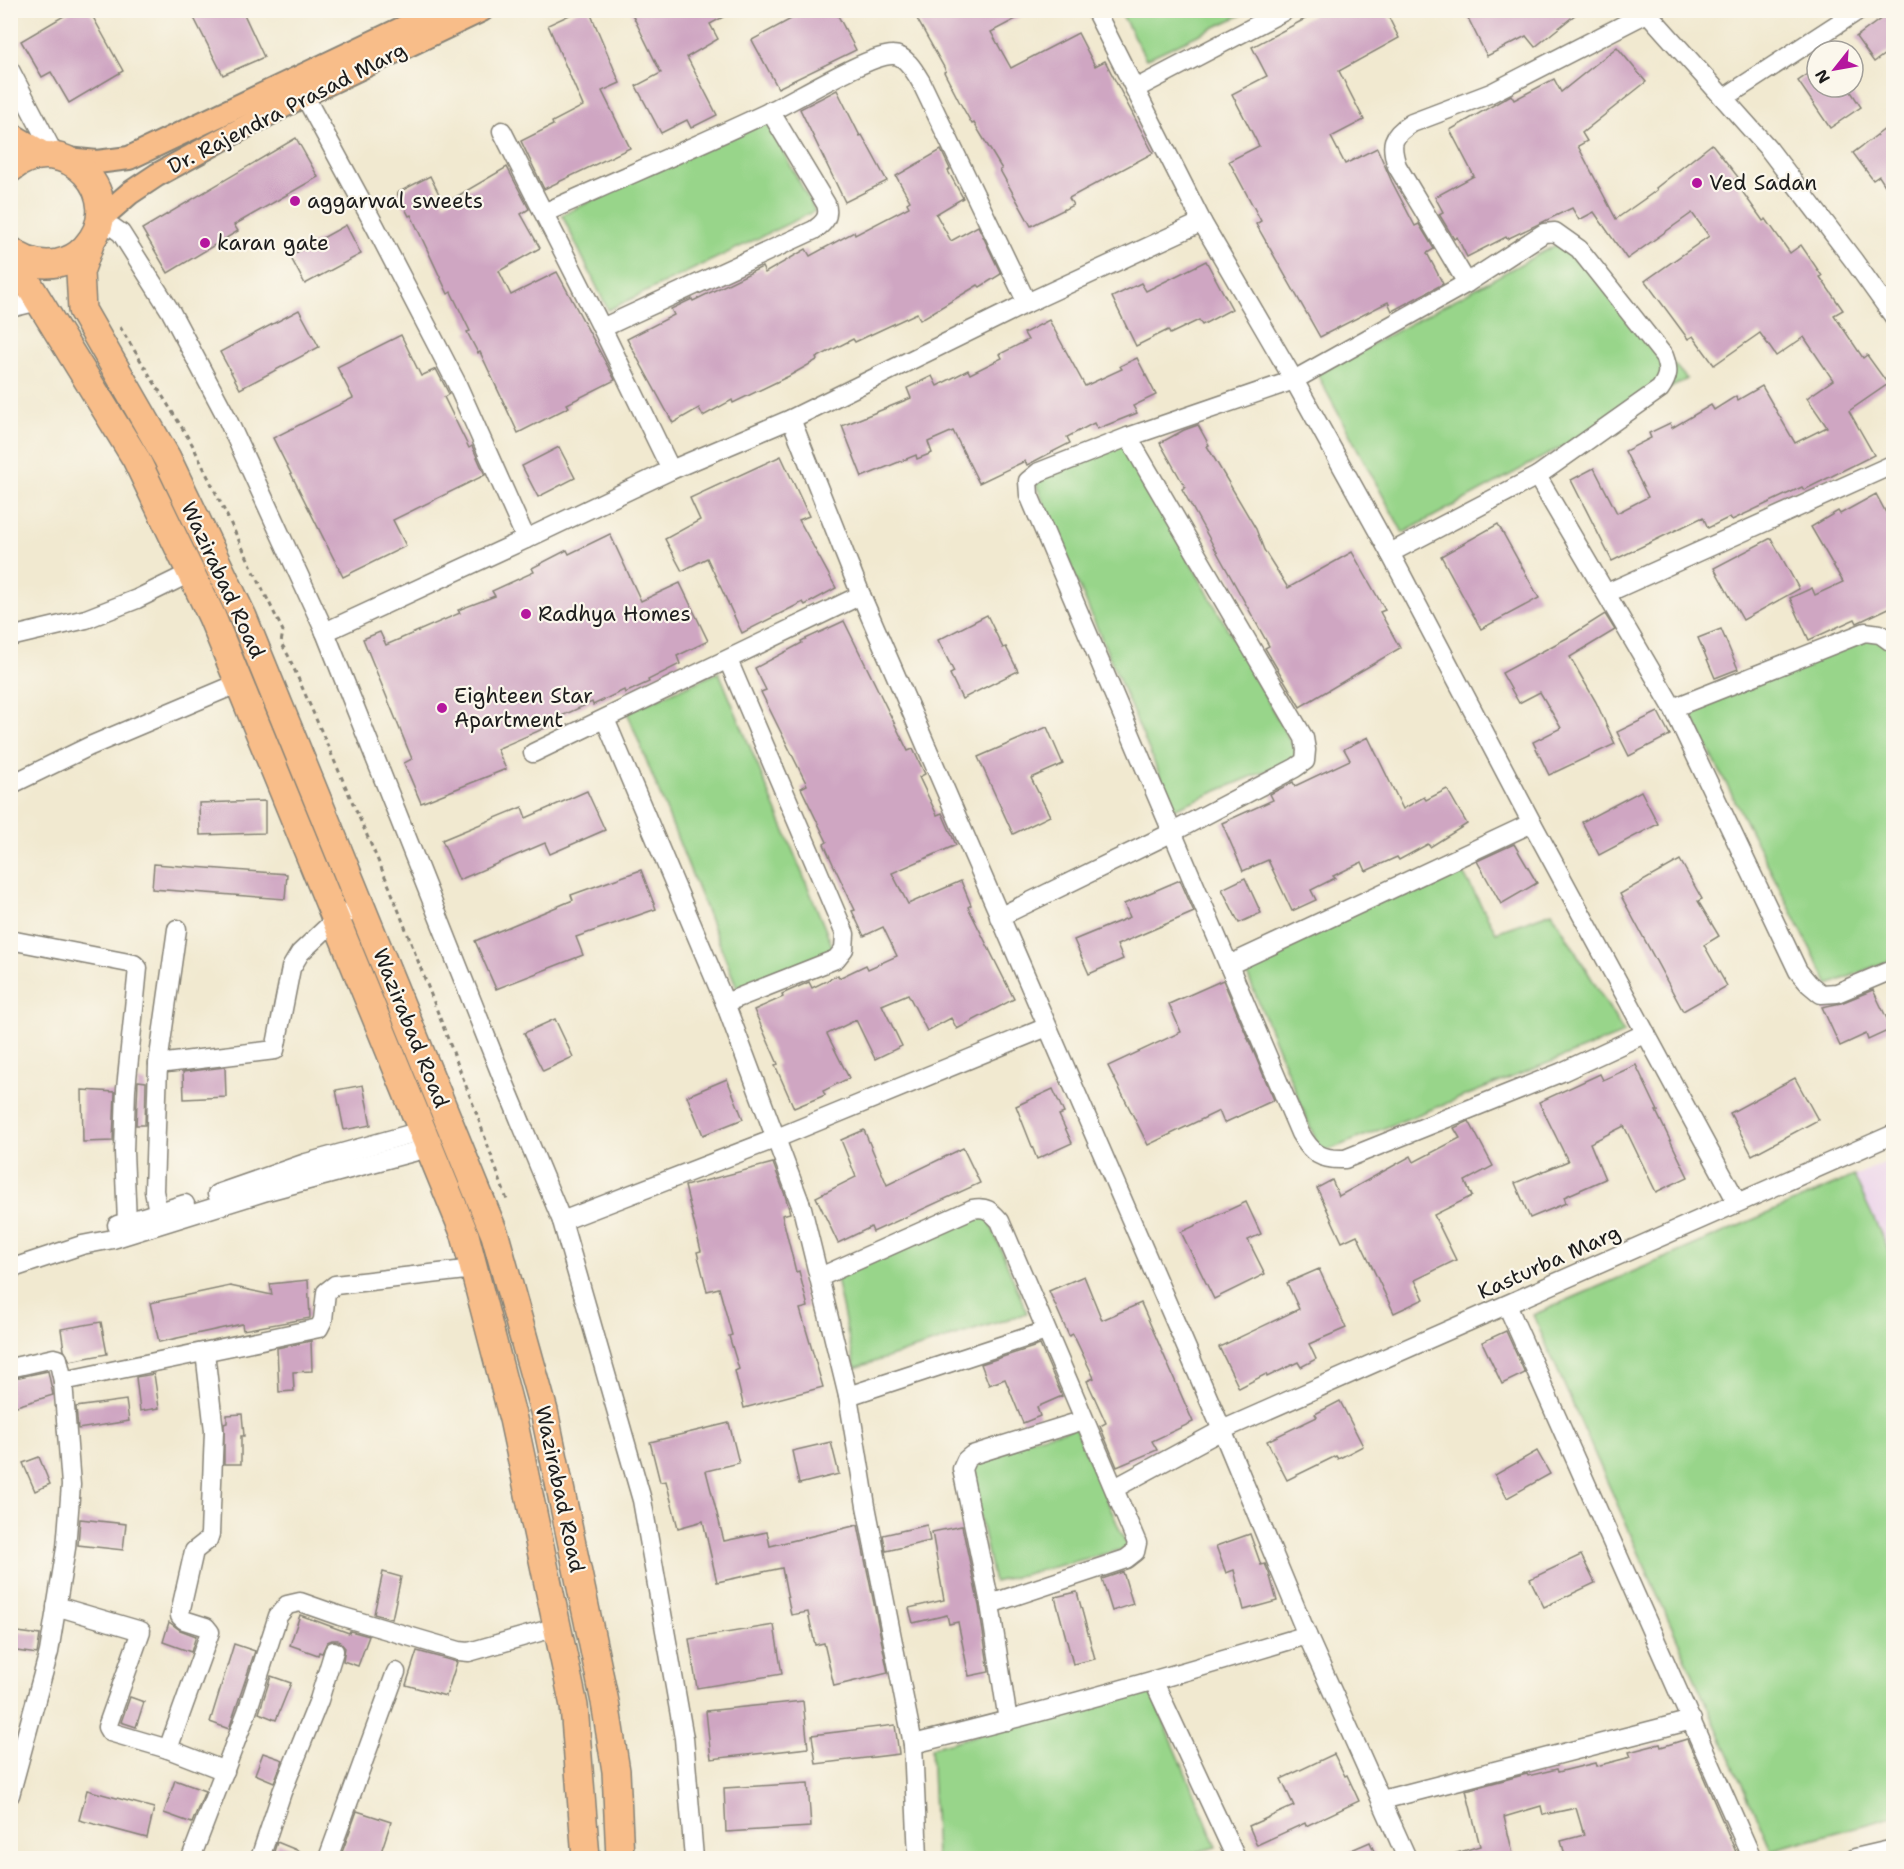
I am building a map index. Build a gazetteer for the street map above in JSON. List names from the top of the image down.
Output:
{
  "streets": {
    "highway": ["Wazirabad Road"],
    "main road": ["Dr. Rajendra Prasad Marg"],
    "street": ["Kasturba Marg"]
  },
  "crossings": [
    ["Dr. Rajendra Prasad Marg", "Wazirabad Road"]
  ],
  "places": [
    "Ved Sadan",
    "aggarwal sweets",
    "karan gate",
    "Radhya Homes",
    "Eighteen Star Apartment"
  ],
  "north": "bottom left"
}
